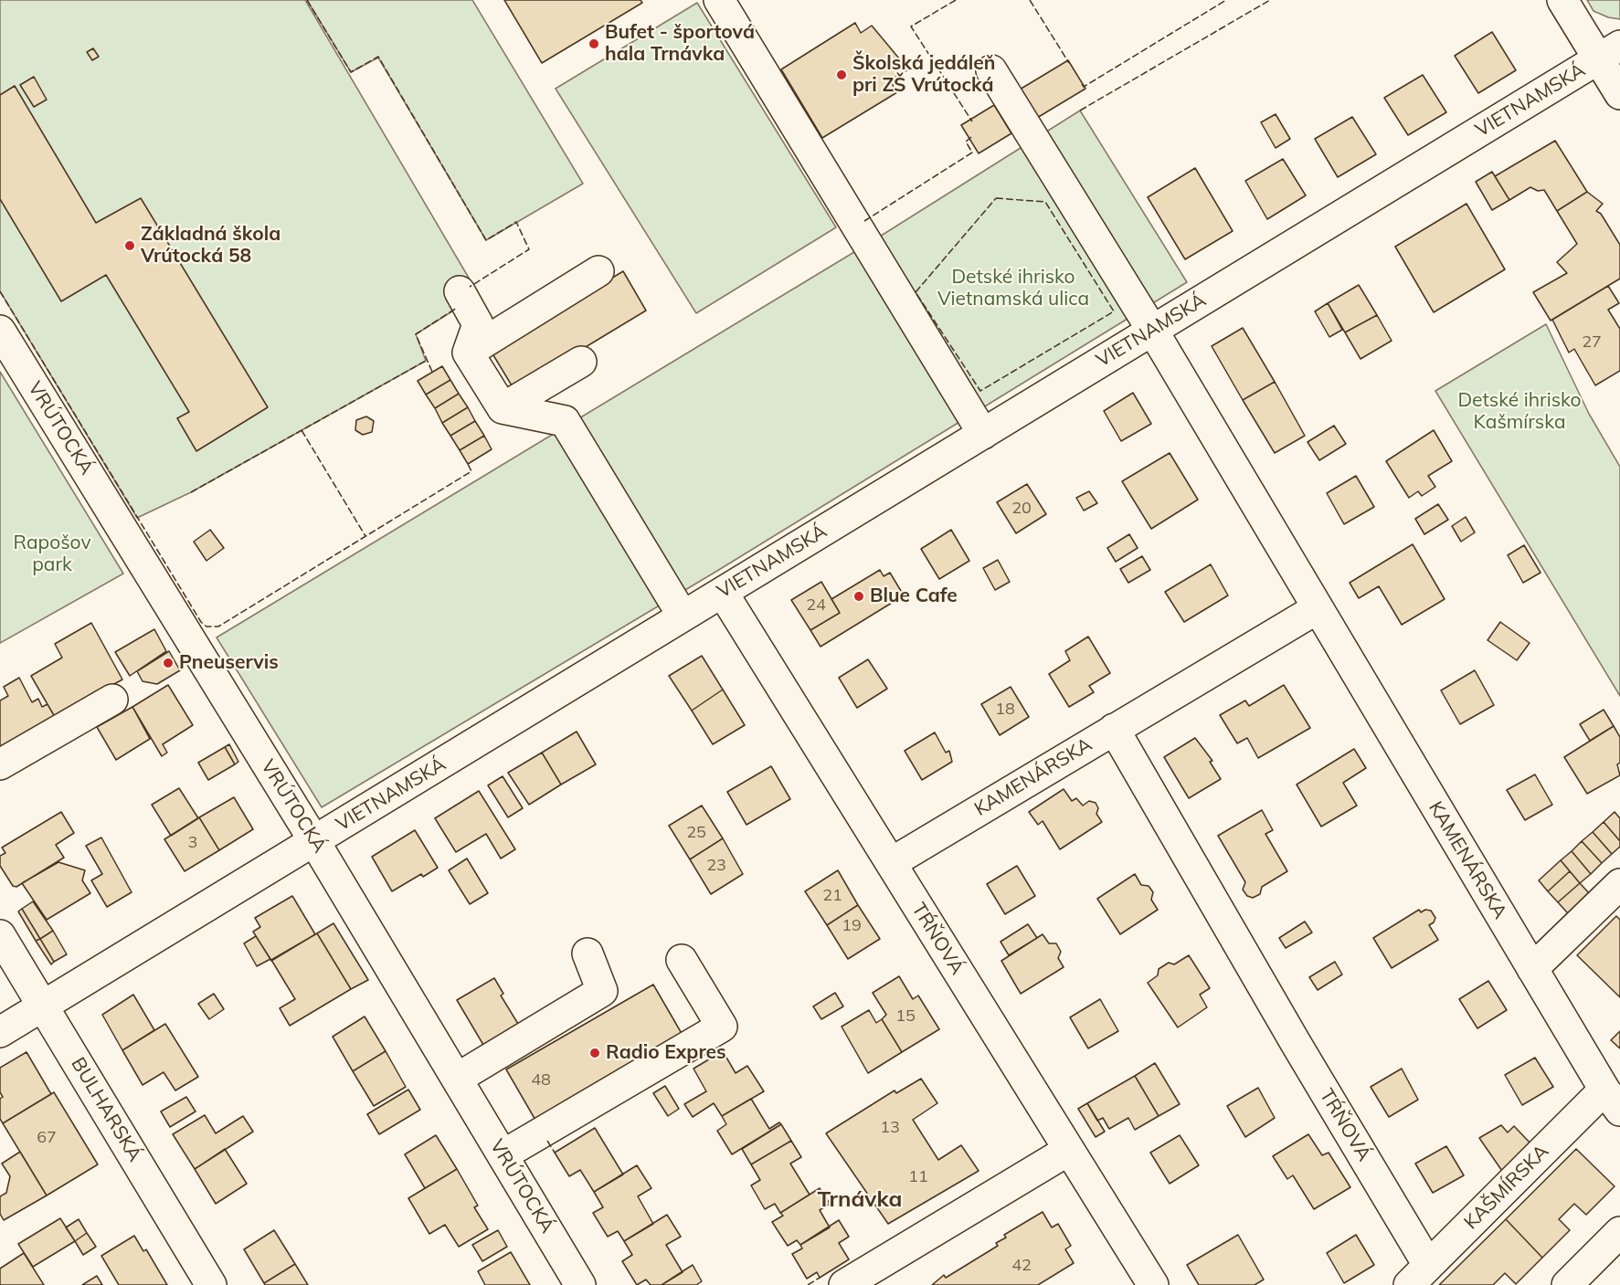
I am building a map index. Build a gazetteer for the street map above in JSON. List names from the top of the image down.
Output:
{
  "streets": {
    "street": [
      "VIETNAMSKÁ",
      "VRÚTOCKÁ",
      "KAMENÁRSKA",
      "TŔŇOVÁ",
      "BULHARSKÁ",
      "KAŠMÍRSKA"
    ]
  },
  "crossings": [
    ["VIETNAMSKÁ", "VRÚTOCKÁ"],
    ["VIETNAMSKÁ", "KAMENÁRSKA"],
    ["VIETNAMSKÁ", "TŔŇOVÁ"],
    ["VIETNAMSKÁ", "BULHARSKÁ"],
    ["KAMENÁRSKA", "TŔŇOVÁ"],
    ["KAMENÁRSKA", "KAŠMÍRSKA"],
    ["TŔŇOVÁ", "KAŠMÍRSKA"]
  ],
  "districts": ["Trnávka"],
  "parks": ["Detské ihrisko Vietnamská ulica", "Detské ihrisko Kašmírska", "Rapošov park"],
  "places": [
    "Bufet - športová hala Trnávka",
    "Školská jedáleň pri ZŠ Vrútocká",
    "Základná škola Vrútocká 58",
    "Blue Cafe",
    "Pneuservis",
    "Radio Expres"
  ],
  "house_numbers": [
    "27",
    "20",
    "24",
    "18",
    "25",
    "3",
    "23",
    "21",
    "19",
    "15",
    "48",
    "13",
    "67",
    "11",
    "42"
  ]
}
